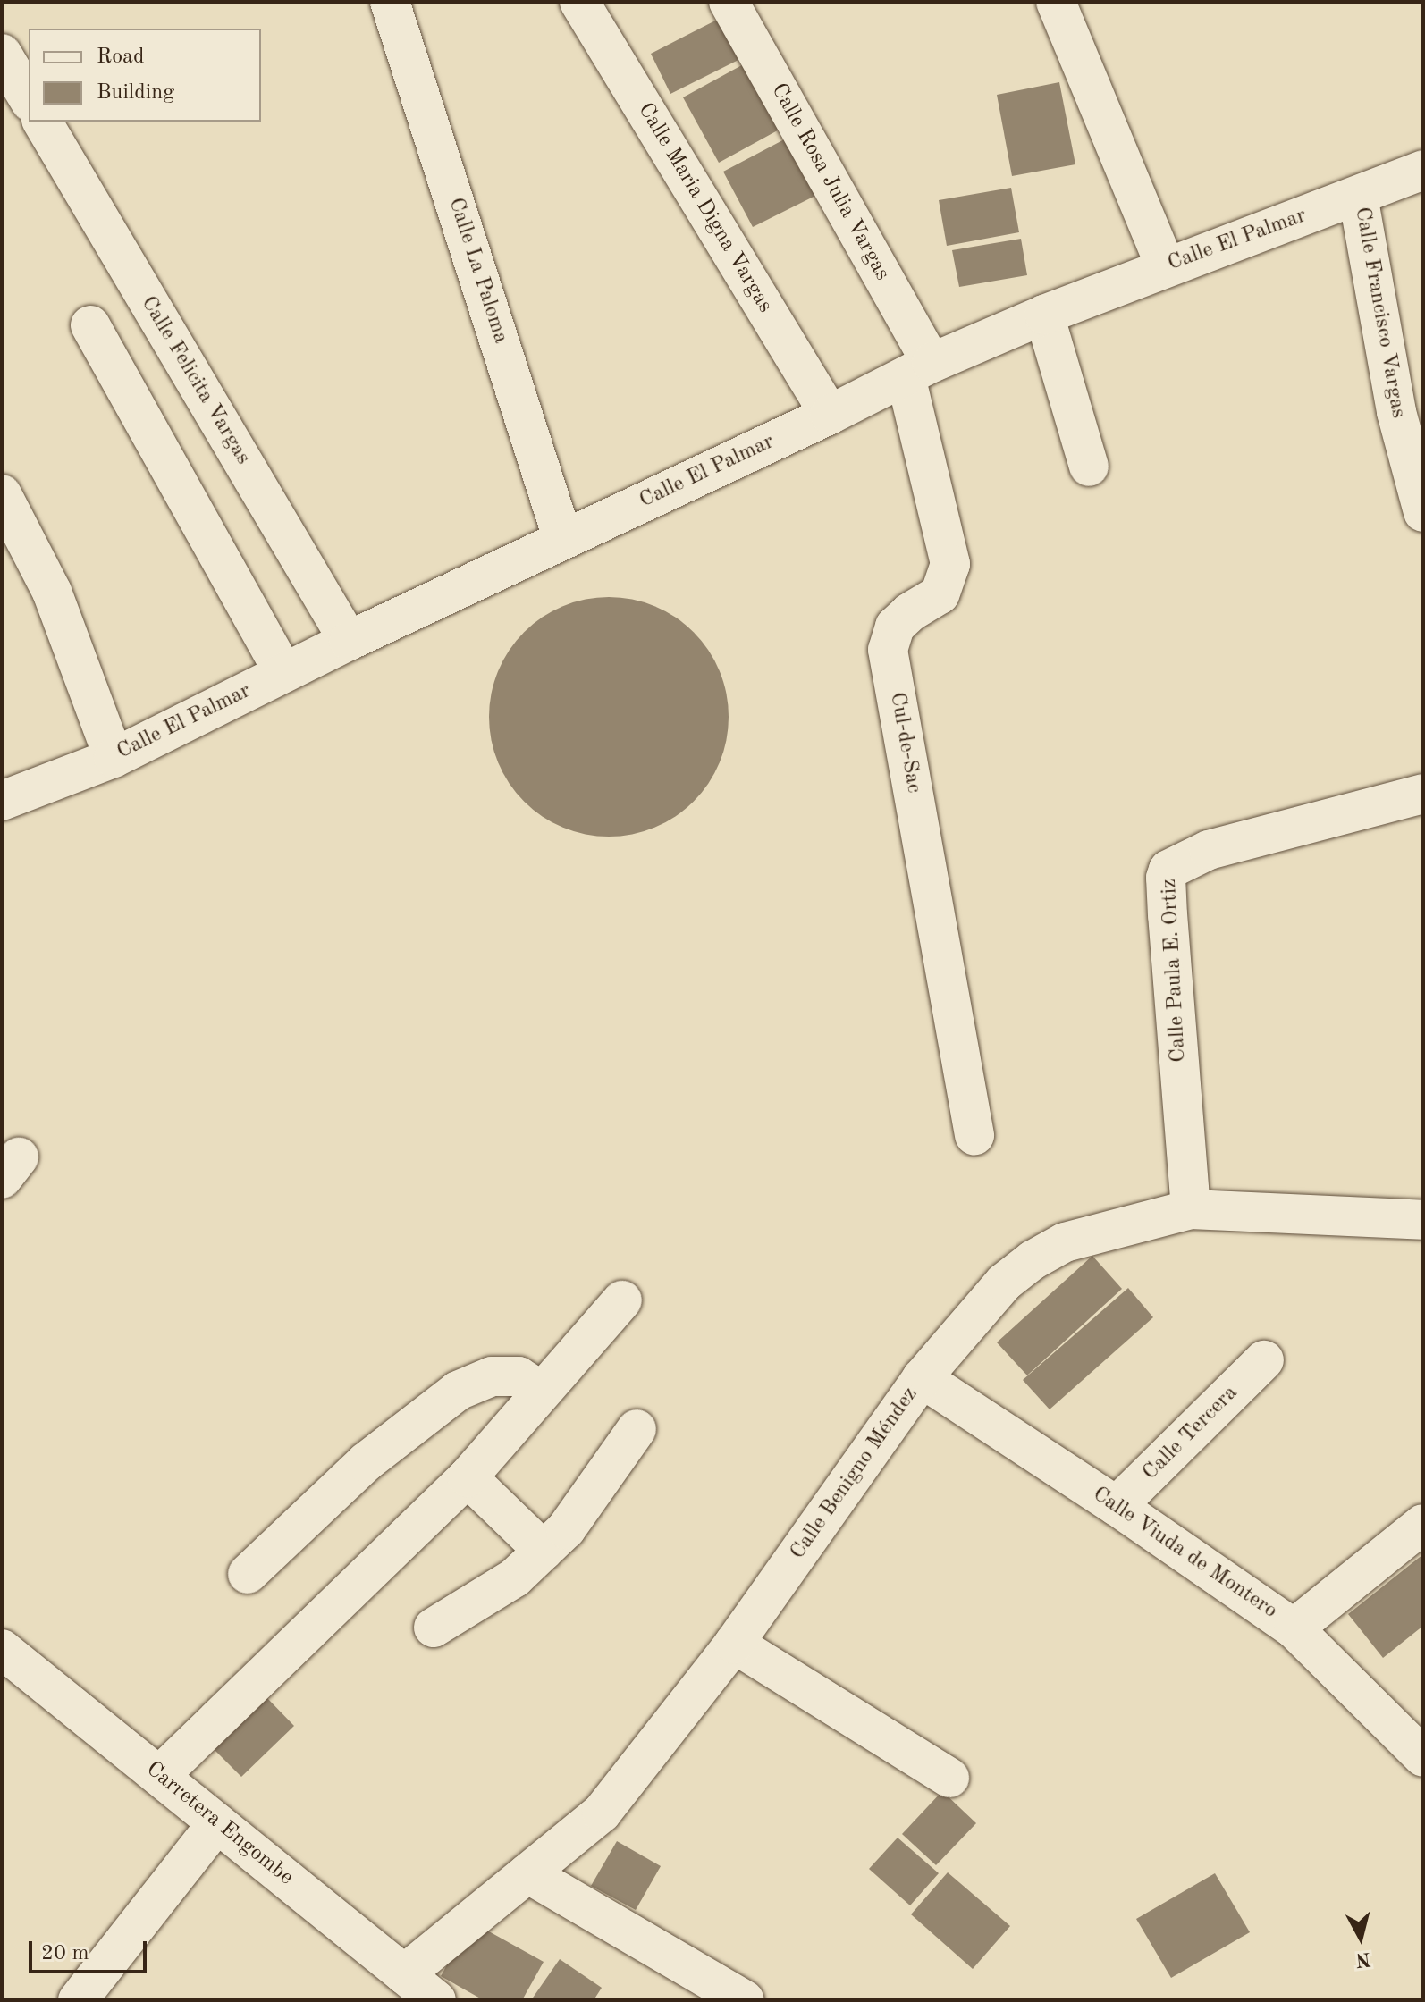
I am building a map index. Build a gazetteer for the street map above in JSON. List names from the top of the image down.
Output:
{
  "streets": {
    "street": [
      "Calle Rosa Julia Vargas",
      "Calle Maria Digna Vargas",
      "Calle El Palmar",
      "Calle La Paloma",
      "Calle Francisco Vargas",
      "Calle Felicita Vargas",
      "Cul-de-Sac",
      "Calle Paula E. Ortiz",
      "Calle Tercera",
      "Calle Benigno Méndez",
      "Calle Viuda de Montero",
      "Carretera Engombe"
    ]
  },
  "crossings": [
    ["Calle Rosa Julia Vargas", "Calle El Palmar"],
    ["Calle Rosa Julia Vargas", "Cul-de-Sac"],
    ["Calle Maria Digna Vargas", "Calle El Palmar"],
    ["Calle El Palmar", "Calle La Paloma"],
    ["Calle El Palmar", "Calle Francisco Vargas"],
    ["Calle El Palmar", "Calle Felicita Vargas"],
    ["Calle El Palmar", "Cul-de-Sac"],
    ["Calle Paula E. Ortiz", "Calle Benigno Méndez"],
    ["Calle Tercera", "Calle Viuda de Montero"],
    ["Calle Benigno Méndez", "Calle Viuda de Montero"],
    ["Calle Benigno Méndez", "Carretera Engombe"]
  ],
  "legend": ["Road", "Building"],
  "scale_bar": "20 m",
  "north": "bottom"
}
